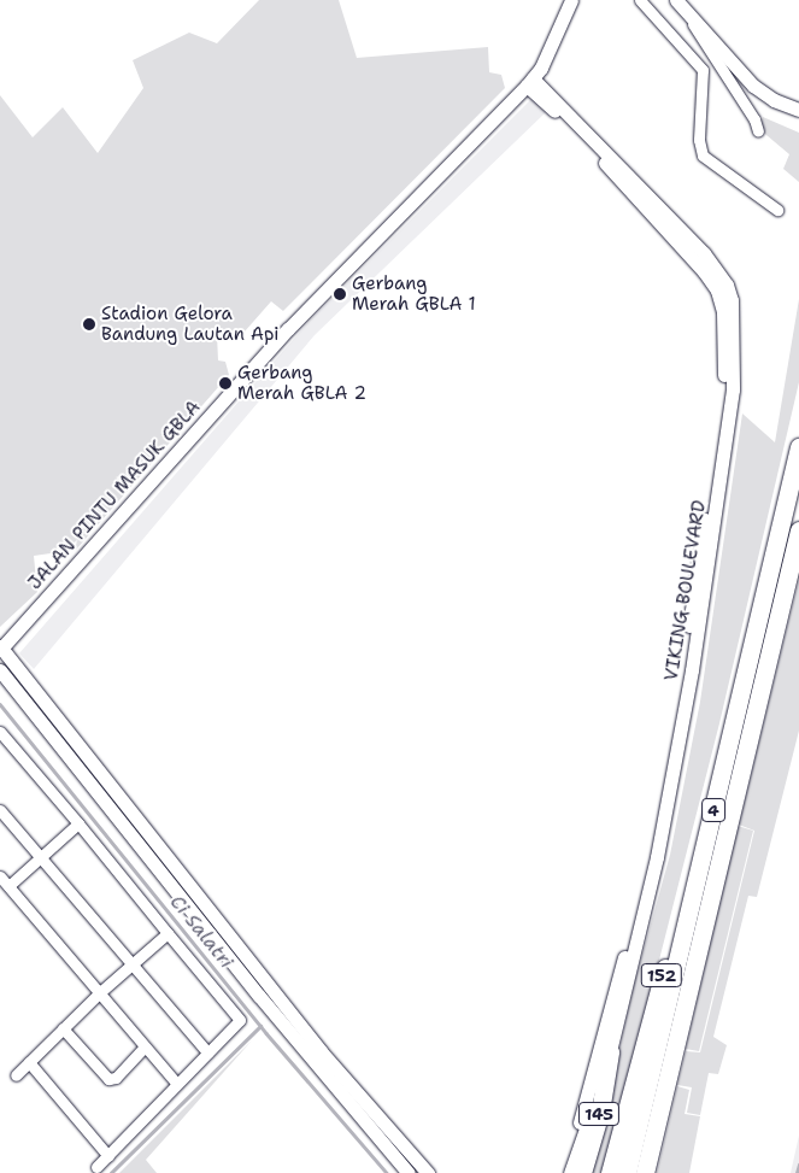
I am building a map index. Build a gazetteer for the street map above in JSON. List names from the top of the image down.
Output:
{
  "streets": {
    "highway": ["4", "152", "145"],
    "street": ["JALAN PINTU MASUK GBLA", "VIKING BOULEVARD"]
  },
  "crossings": [
    ["JALAN PINTU MASUK GBLA", "VIKING BOULEVARD"],
    ["VIKING BOULEVARD", "145"],
    ["4", "152"],
    ["152", "145"]
  ],
  "water": ["Ci Salatri"],
  "places": ["Gerbang Merah GBLA 1", "Stadion Gelora Bandung Lautan Api", "Gerbang Merah GBLA 2"]
}
